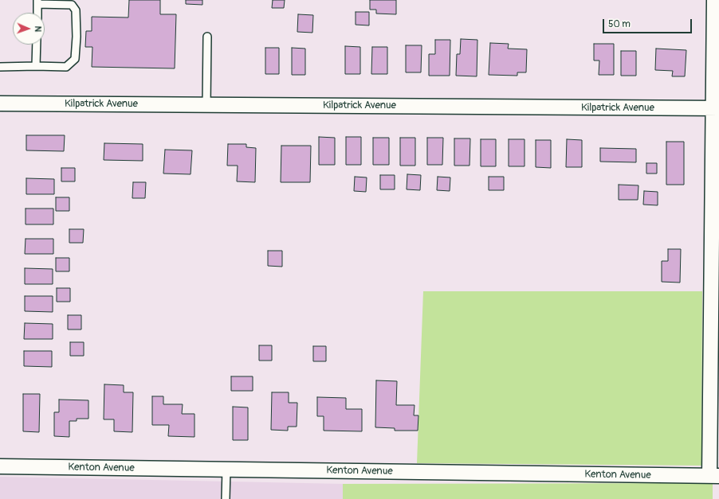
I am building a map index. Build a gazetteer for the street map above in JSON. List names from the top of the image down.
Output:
{
  "streets": {
    "street": ["Kilpatrick Avenue", "Kenton Avenue"]
  },
  "scale_bar": "50 m",
  "north": "right"
}
